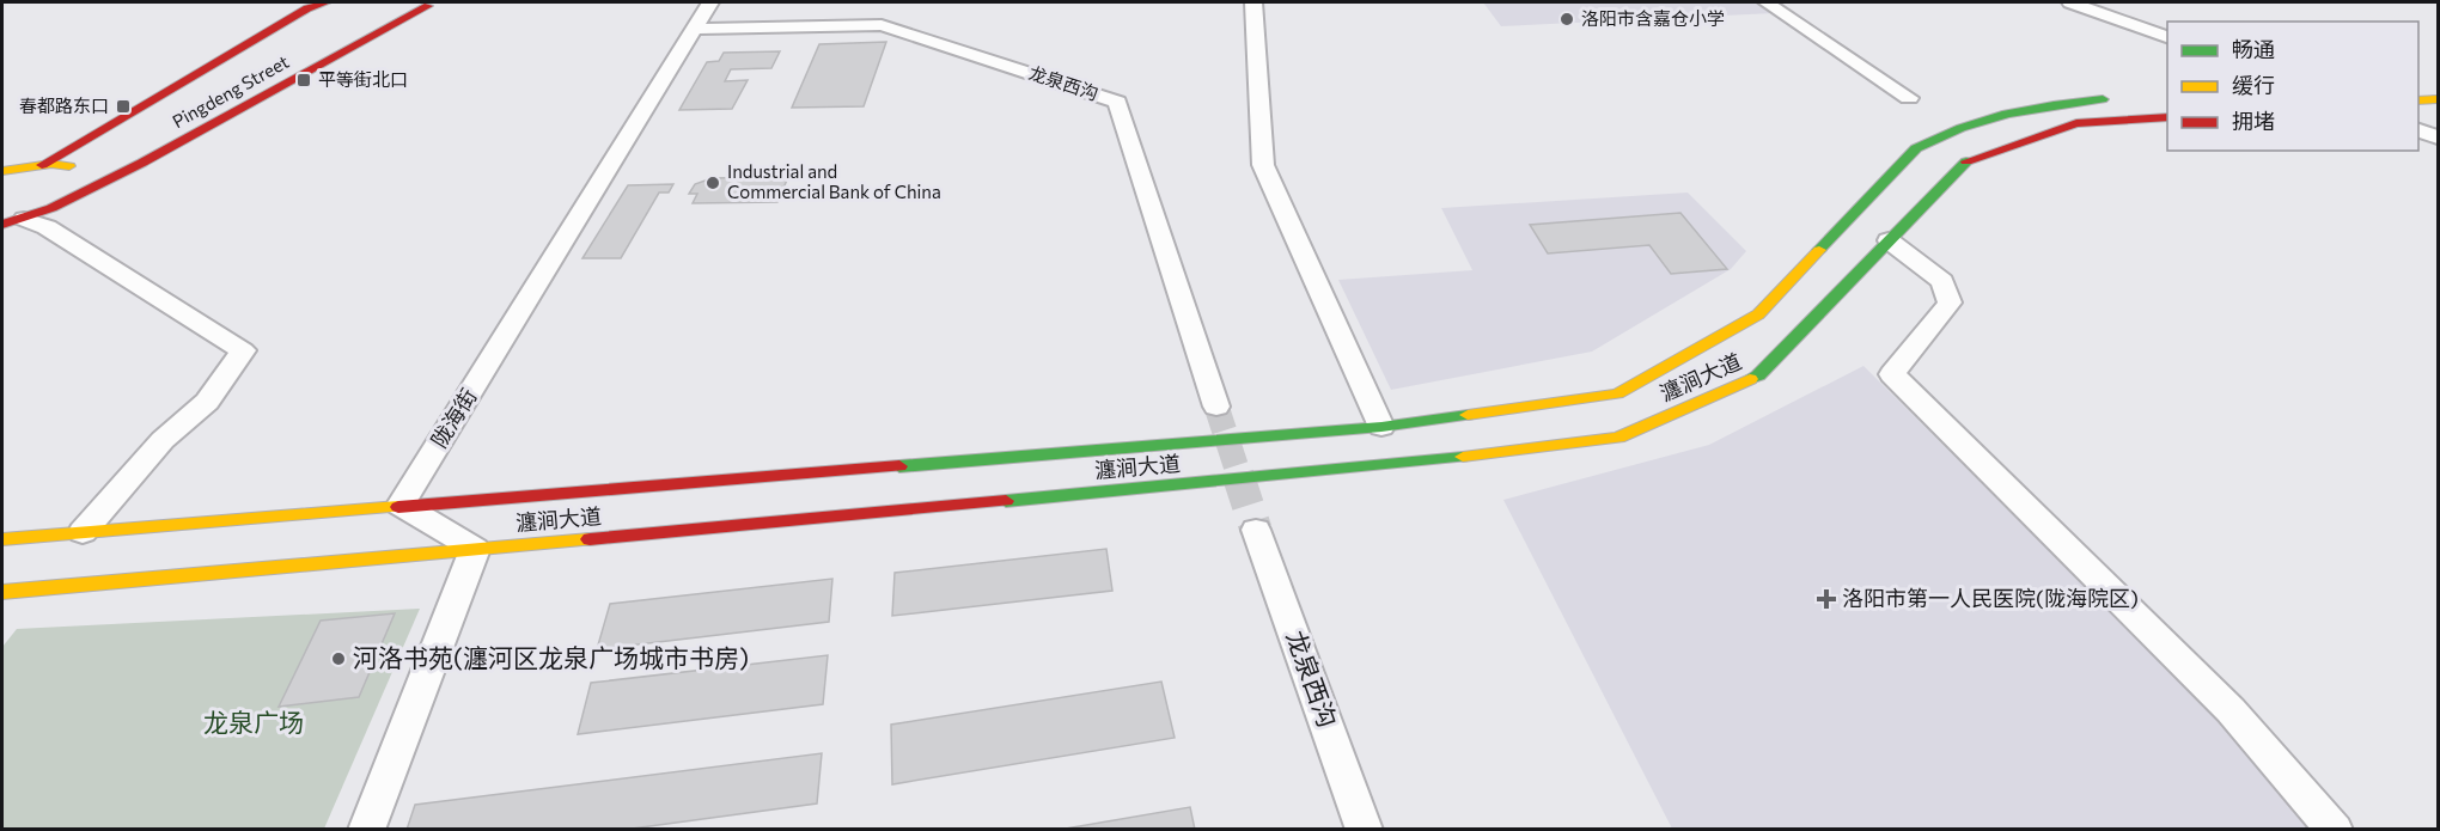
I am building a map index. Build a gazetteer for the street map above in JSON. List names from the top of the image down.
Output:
{
  "streets": {
    "main road": ["Pingdeng Street", "瀍涧大道"],
    "street": ["龙泉西沟", "陇海街"]
  },
  "crossings": [
    ["龙泉西沟", "陇海街"],
    ["瀍涧大道", "陇海街"]
  ],
  "parks": ["龙泉广场"],
  "places": {
    "other": ["洛阳市含嘉仓小学", "Industrial and Commercial Bank of China", "河洛书苑(瀍河区龙泉广场城市书房)"],
    "transit": ["平等街北口", "春都路东口"],
    "health": ["洛阳市第一人民医院(陇海院区)"]
  },
  "legend": ["畅通", "缓行", "拥堵"]
}
